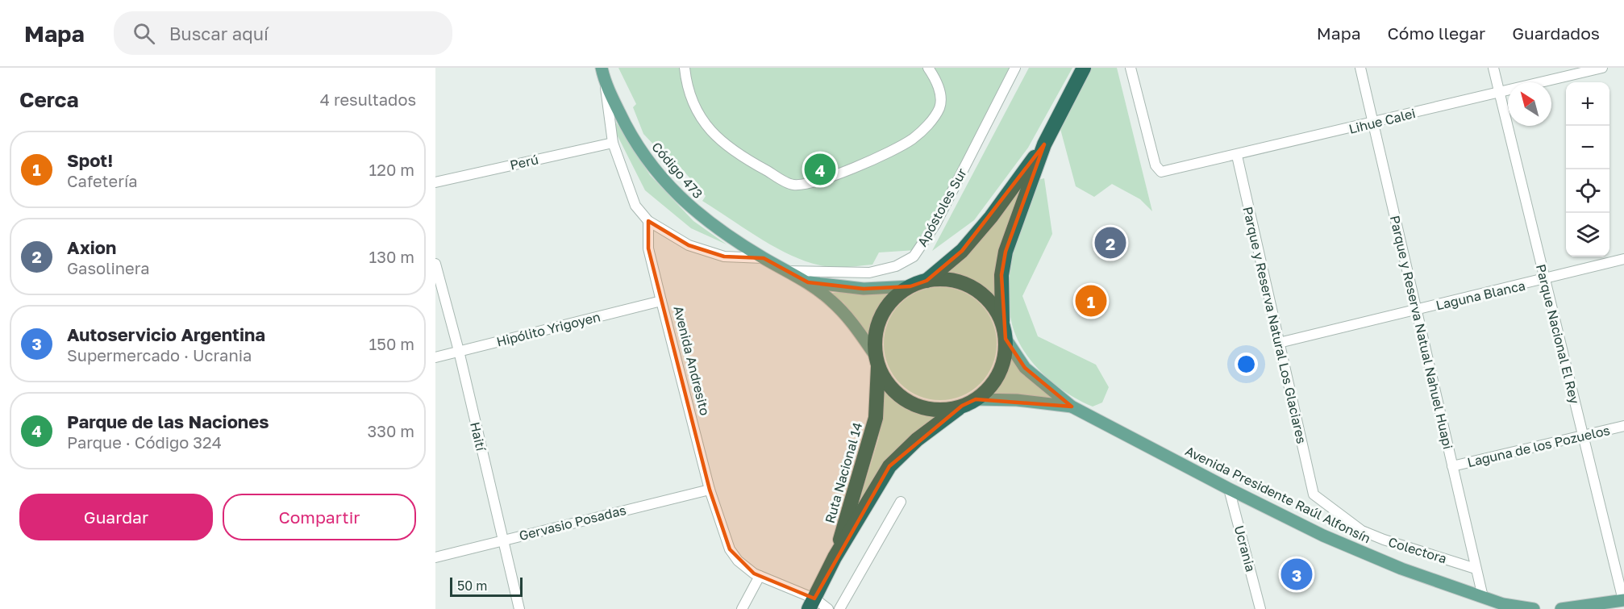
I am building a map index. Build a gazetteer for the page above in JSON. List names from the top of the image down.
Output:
{
  "streets": {
    "highway": ["Ruta Nacional 14"],
    "main road": ["Código 473", "Avenida Presidente Raúl Alfonsín"],
    "street": [
      "Lihue Calei",
      "Perú",
      "Apóstoles Sur",
      "Laguna Blanca",
      "Parque y Reserva Natural Los Glaciares",
      "Hipólito Yrigoyen",
      "Parque y Reserva Natual Nahuel Huapi",
      "Parque Nacional El Rey",
      "Avenida Andresito",
      "Haití",
      "Laguna de los Pozuelos",
      "Gervasio Posadas",
      "Ucrania",
      "Colectora"
    ]
  },
  "crossings": [
    ["Lihue Calei", "Parque y Reserva Natural Los Glaciares"],
    ["Lihue Calei", "Parque y Reserva Natual Nahuel Huapi"],
    ["Lihue Calei", "Parque Nacional El Rey"],
    ["Código 473", "Apóstoles Sur"],
    ["Laguna Blanca", "Parque y Reserva Natural Los Glaciares"],
    ["Laguna Blanca", "Parque y Reserva Natual Nahuel Huapi"],
    ["Laguna Blanca", "Parque Nacional El Rey"],
    ["Parque y Reserva Natural Los Glaciares", "Colectora"],
    ["Hipólito Yrigoyen", "Avenida Andresito"],
    ["Hipólito Yrigoyen", "Haití"],
    ["Parque y Reserva Natual Nahuel Huapi", "Laguna de los Pozuelos"],
    ["Parque y Reserva Natual Nahuel Huapi", "Avenida Presidente Raúl Alfonsín"],
    ["Parque y Reserva Natual Nahuel Huapi", "Colectora"],
    ["Parque Nacional El Rey", "Laguna de los Pozuelos"],
    ["Avenida Andresito", "Ruta Nacional 14"],
    ["Avenida Andresito", "Gervasio Posadas"],
    ["Haití", "Gervasio Posadas"],
    ["Ruta Nacional 14", "Avenida Presidente Raúl Alfonsín"],
    ["Avenida Presidente Raúl Alfonsín", "Ucrania"]
  ],
  "scale_bar": "50 m",
  "north": "top left",
  "page": {
    "header": "Mapa",
    "search": "Buscar aquí",
    "nav": ["Mapa", "Cómo llegar", "Guardados"],
    "heading": ["Cerca", "4 resultados"],
    "map_buttons": ["+", "−"],
    "list": [
      {
        "mark": "1",
        "name": "Spot!",
        "note": "Cafetería",
        "value": "120 m"
      },
      {
        "mark": "2",
        "name": "Axion",
        "note": "Gasolinera",
        "value": "130 m"
      },
      {
        "mark": "3",
        "name": "Autoservicio Argentina",
        "note": "Supermercado · Ucrania",
        "value": "150 m"
      },
      {
        "mark": "4",
        "name": "Parque de las Naciones",
        "note": "Parque · Código 324",
        "value": "330 m"
      }
    ],
    "pins": [
      "4",
      "2",
      "1",
      "3"
    ],
    "buttons": ["Guardar", "Compartir"],
    "scale": "50 m"
  }
}
